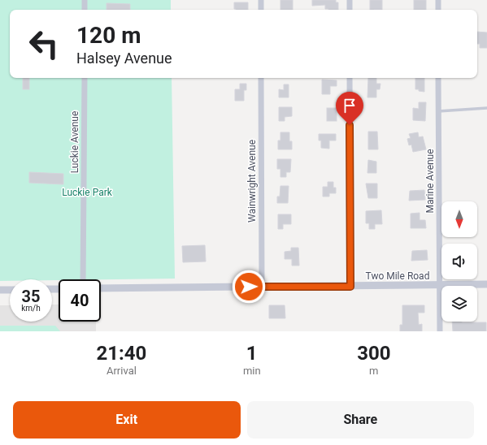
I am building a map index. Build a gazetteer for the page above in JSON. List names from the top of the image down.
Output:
{
  "streets": {
    "street": [
      "Luckie Avenue",
      "Wainwright Avenue",
      "Marine Avenue",
      "Two Mile Road"
    ]
  },
  "crossings": [
    ["Wainwright Avenue", "Two Mile Road"],
    ["Marine Avenue", "Two Mile Road"]
  ],
  "parks": ["Luckie Park"],
  "north": "bottom",
  "page": {
    "turn": ["120 m", "Halsey Avenue"],
    "speed": "35 km/h",
    "limit": "40",
    "eta": [
      "21:40",
      "Arrival",
      "1",
      "min",
      "300",
      "m"
    ],
    "buttons": ["Exit", "Share"]
  }
}
